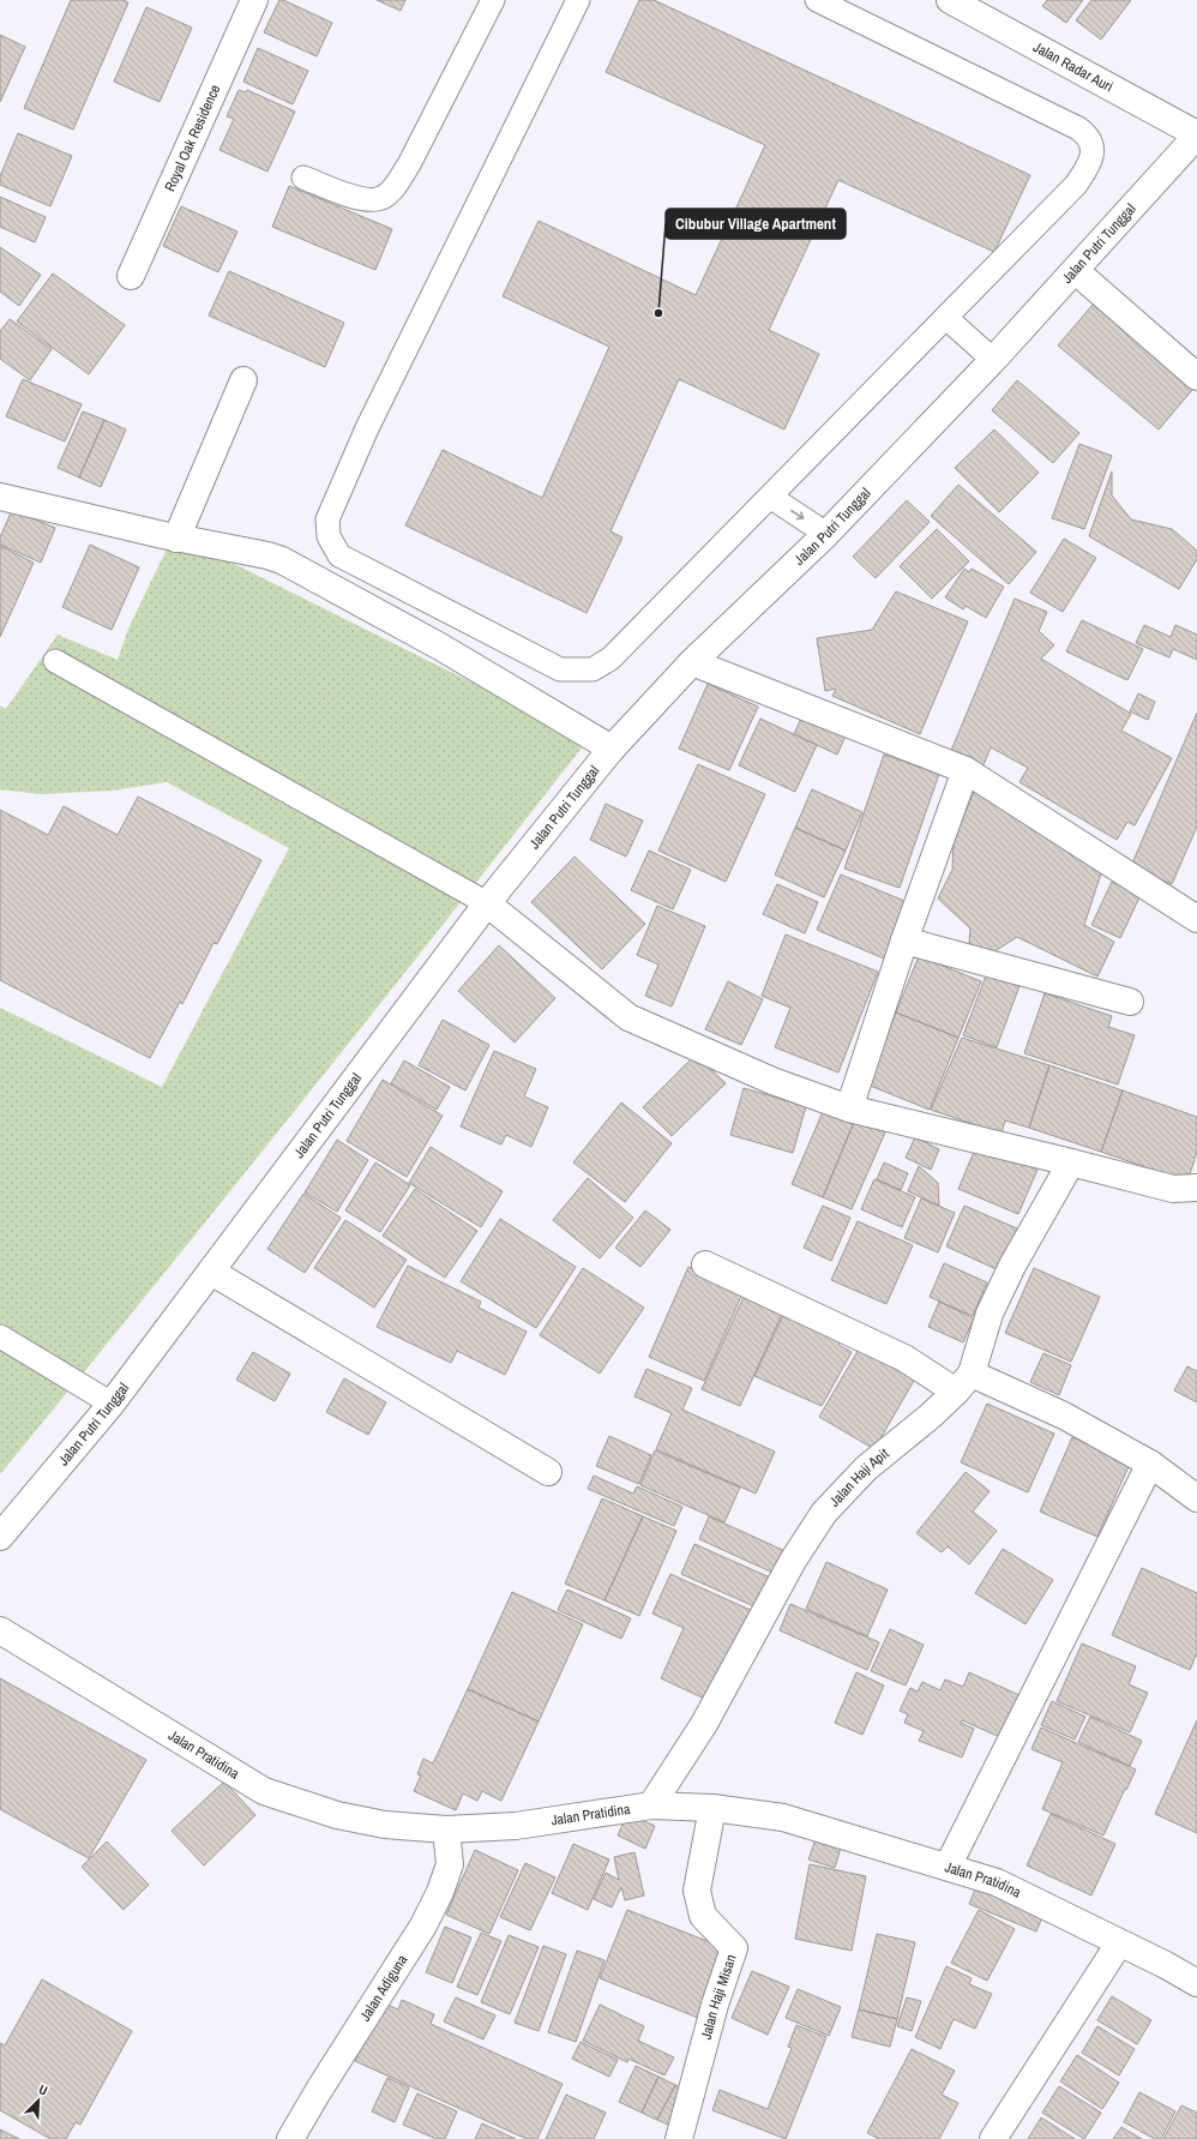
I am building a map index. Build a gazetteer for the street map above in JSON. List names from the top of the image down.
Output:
{
  "streets": {
    "street": [
      "Jalan Radar Auri",
      "Royal Oak Residence",
      "Jalan Putri Tunggal",
      "Jalan Haji Apit",
      "Jalan Pratidina",
      "Jalan Adiguna",
      "Jalan Haji Misan"
    ]
  },
  "crossings": [
    ["Jalan Radar Auri", "Jalan Putri Tunggal"],
    ["Jalan Haji Apit", "Jalan Pratidina"],
    ["Jalan Pratidina", "Jalan Adiguna"],
    ["Jalan Pratidina", "Jalan Haji Misan"]
  ],
  "places": ["Cibubur Village Apartment"],
  "north": "top right"
}
